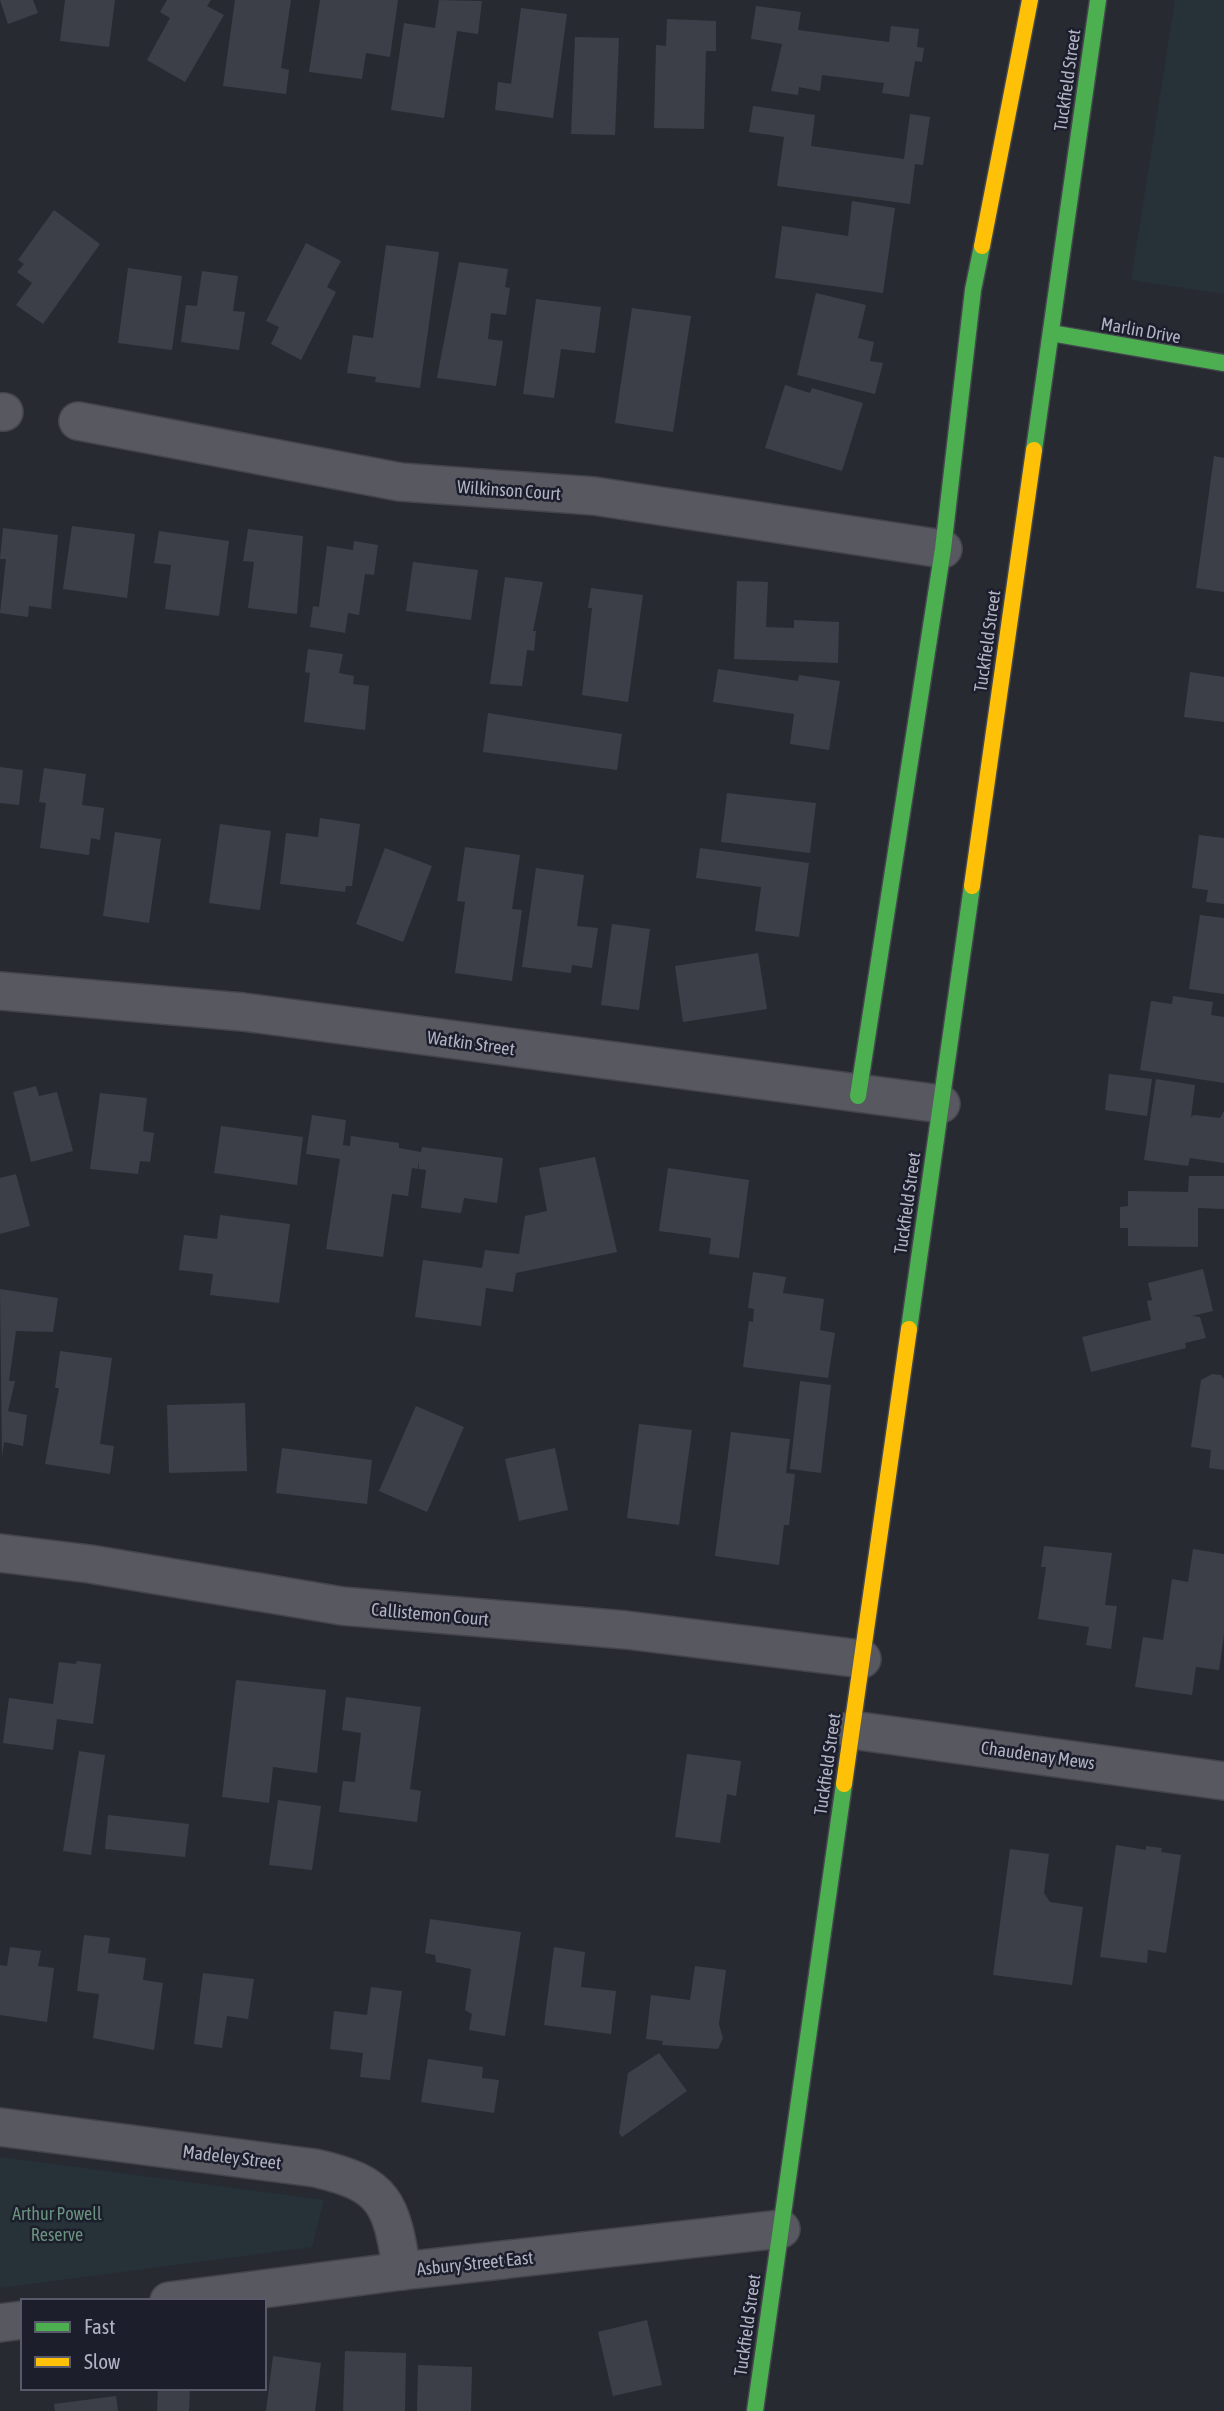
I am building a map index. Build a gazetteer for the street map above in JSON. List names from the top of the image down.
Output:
{
  "streets": {
    "main road": ["Tuckfield Street", "Marlin Drive"],
    "street": [
      "Wilkinson Court",
      "Watkin Street",
      "Callistemon Court",
      "Chaudenay Mews",
      "Madeley Street",
      "Asbury Street East"
    ]
  },
  "crossings": [
    ["Tuckfield Street", "Marlin Drive"],
    ["Tuckfield Street", "Watkin Street"],
    ["Tuckfield Street", "Callistemon Court"],
    ["Tuckfield Street", "Chaudenay Mews"],
    ["Tuckfield Street", "Asbury Street East"],
    ["Madeley Street", "Asbury Street East"]
  ],
  "parks": ["Arthur Powell Reserve"],
  "legend": ["Fast", "Slow"]
}
